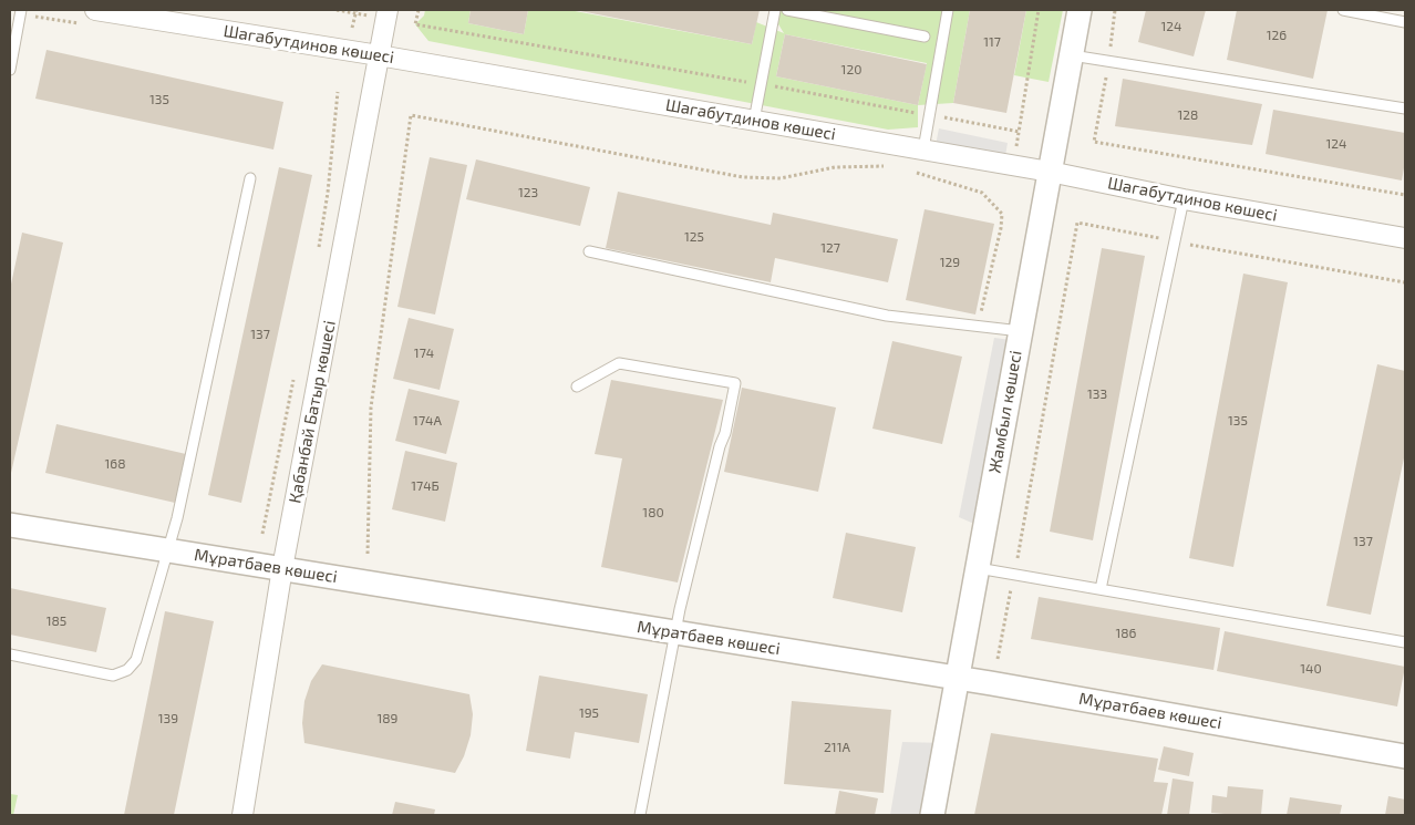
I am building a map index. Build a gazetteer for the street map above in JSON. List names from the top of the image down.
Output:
{
  "streets": {
    "street": [
      "Шагабутдинов көшесі",
      "Қабанбай Батыр көшесі",
      "Жамбыл көшесі",
      "Мұратбаев көшесі"
    ]
  },
  "crossings": [
    ["Шагабутдинов көшесі", "Қабанбай Батыр көшесі"],
    ["Шагабутдинов көшесі", "Жамбыл көшесі"],
    ["Қабанбай Батыр көшесі", "Мұратбаев көшесі"],
    ["Жамбыл көшесі", "Мұратбаев көшесі"]
  ],
  "house_numbers": [
    "124",
    "126",
    "117",
    "120",
    "135",
    "128",
    "124",
    "123",
    "125",
    "127",
    "129",
    "137",
    "174",
    "133",
    "174А",
    "135",
    "168",
    "174Б",
    "180",
    "137",
    "185",
    "186",
    "140",
    "195",
    "139",
    "189",
    "211А"
  ]
}
